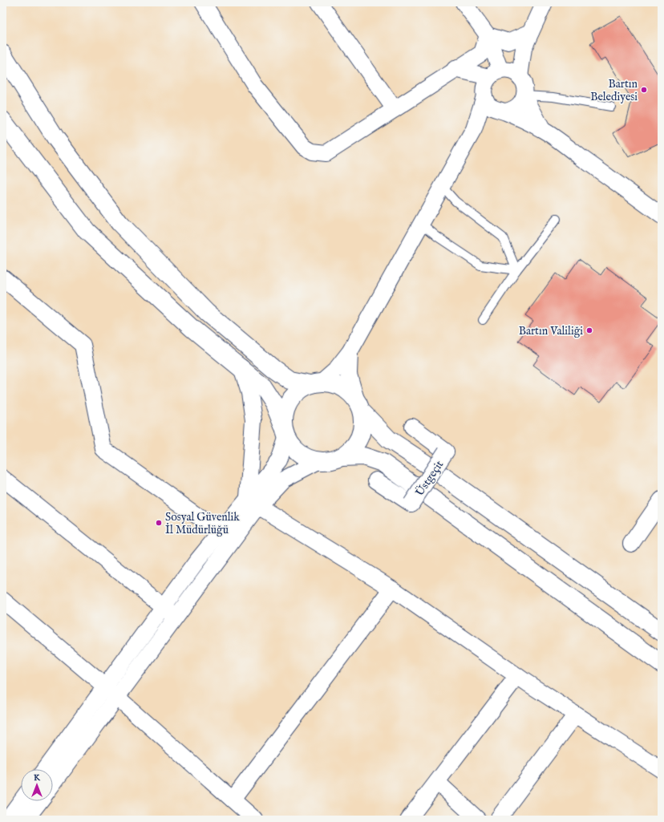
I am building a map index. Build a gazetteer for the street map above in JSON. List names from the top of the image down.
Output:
{
  "streets": {
    "street": ["Üstgeçit"]
  },
  "places": ["Bartın Belediyesi", "Bartın Valiliği", "Sosyal Güvenlik İl Müdürlüğü"],
  "north": "top"
}
